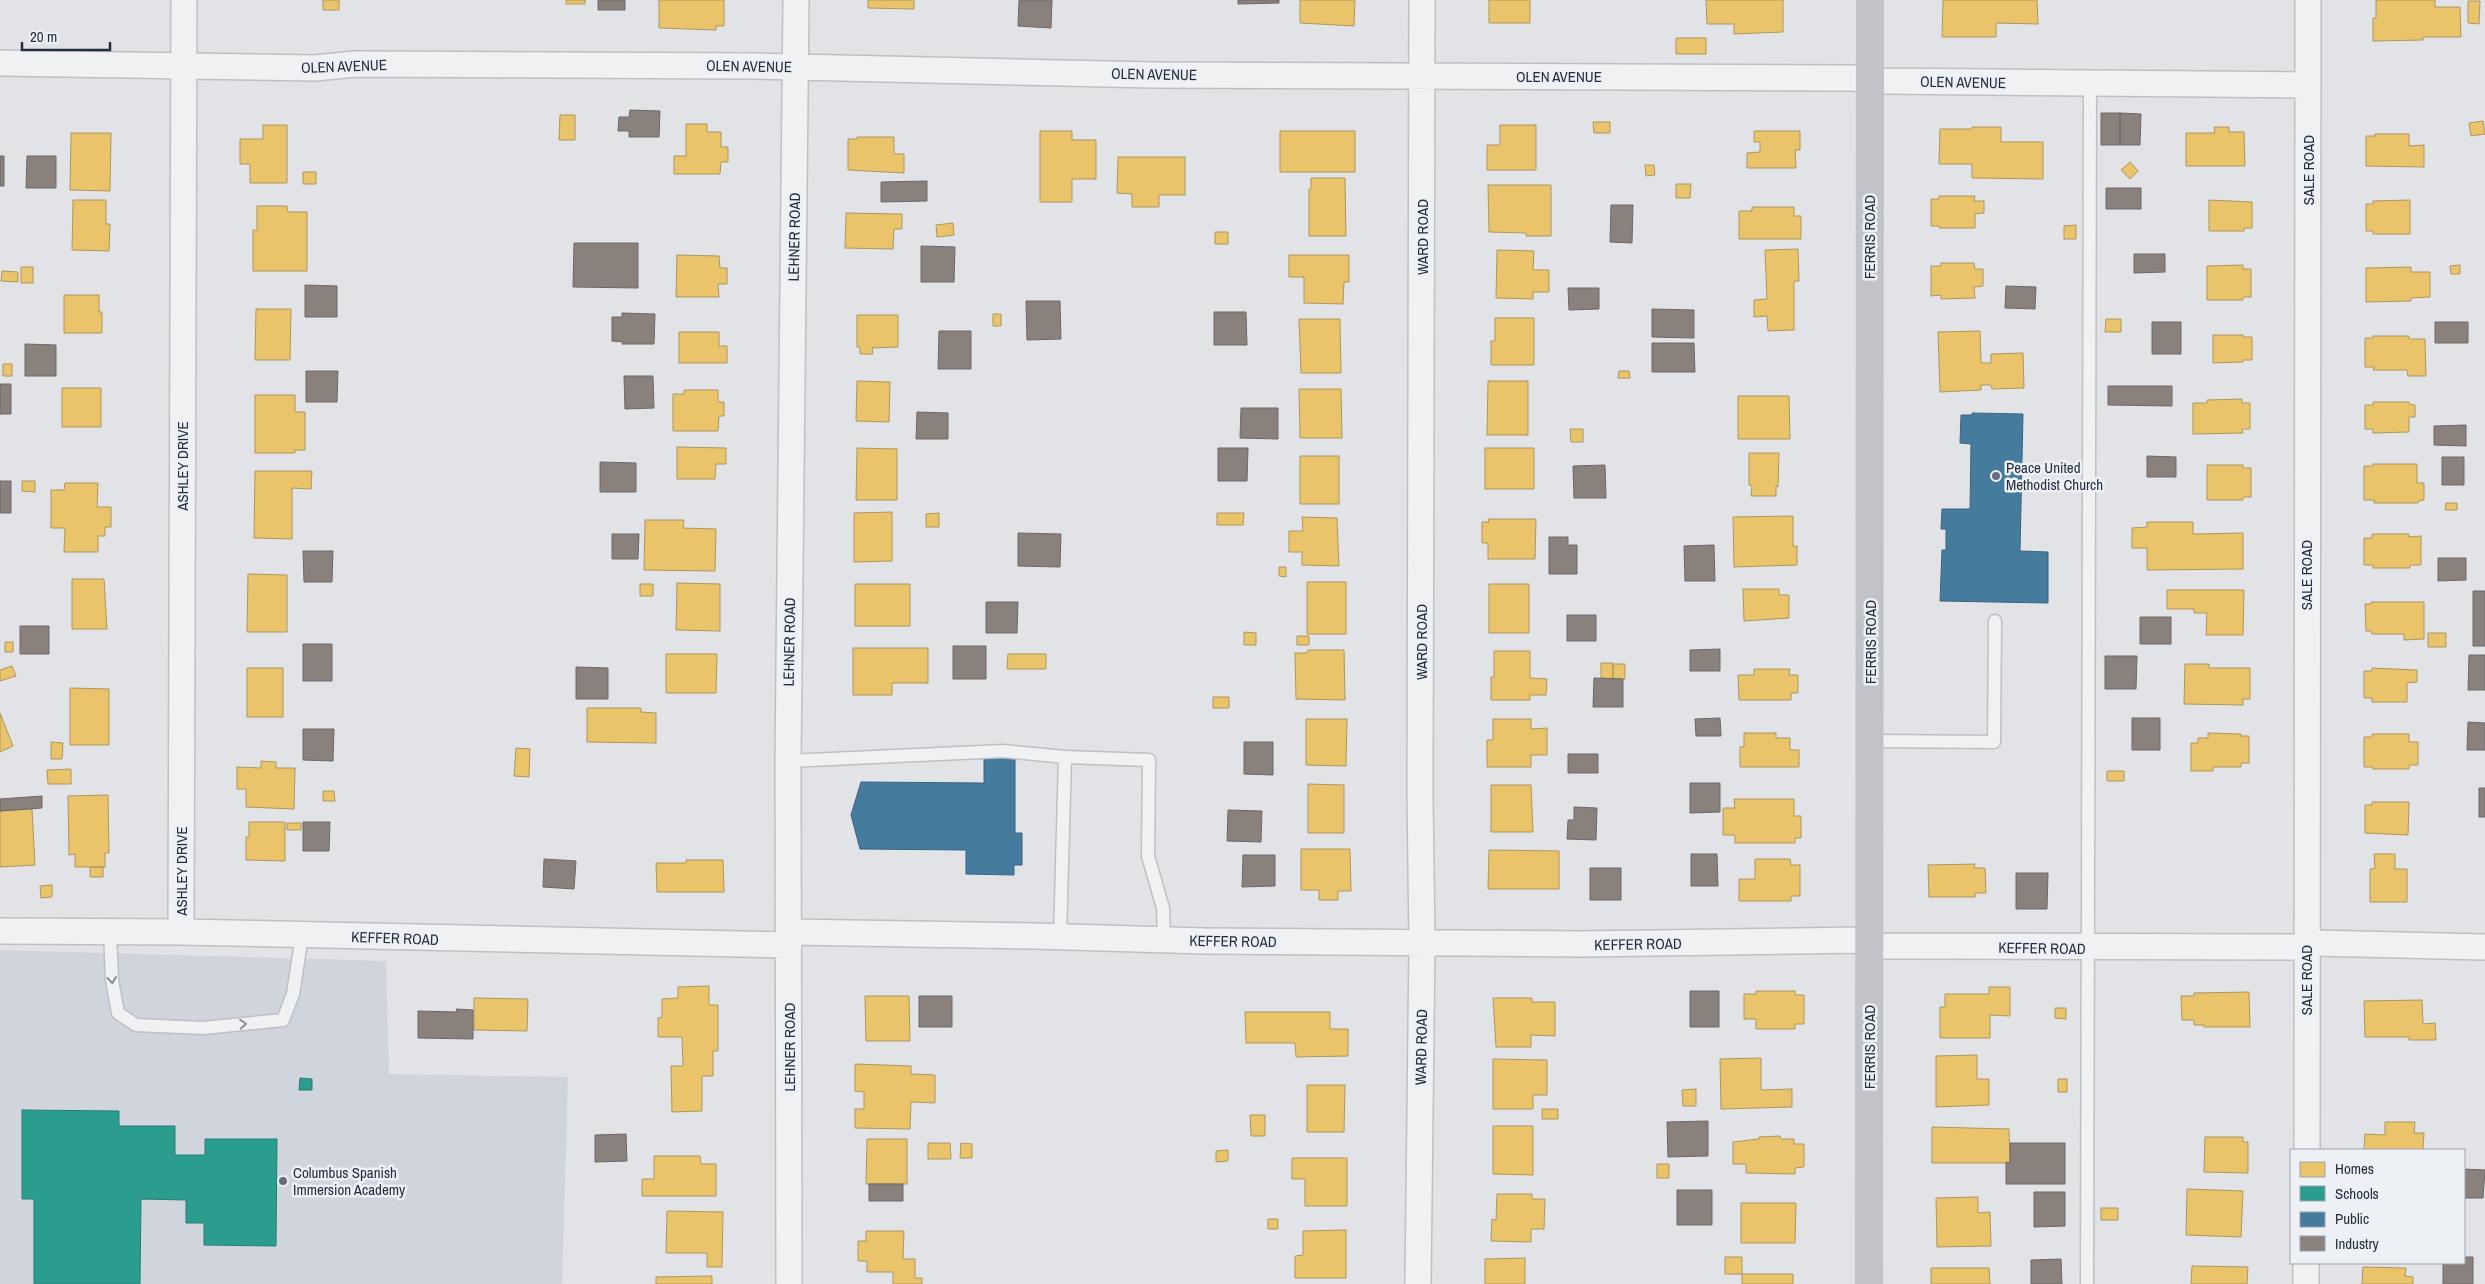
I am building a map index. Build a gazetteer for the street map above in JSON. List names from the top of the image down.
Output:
{
  "streets": {
    "main road": ["FERRIS ROAD"],
    "street": [
      "OLEN AVENUE",
      "SALE ROAD",
      "LEHNER ROAD",
      "WARD ROAD",
      "ASHLEY DRIVE",
      "KEFFER ROAD"
    ]
  },
  "crossings": [
    ["OLEN AVENUE", "SALE ROAD"],
    ["OLEN AVENUE", "LEHNER ROAD"],
    ["OLEN AVENUE", "WARD ROAD"],
    ["OLEN AVENUE", "FERRIS ROAD"],
    ["OLEN AVENUE", "ASHLEY DRIVE"],
    ["SALE ROAD", "KEFFER ROAD"],
    ["LEHNER ROAD", "KEFFER ROAD"],
    ["WARD ROAD", "KEFFER ROAD"],
    ["FERRIS ROAD", "KEFFER ROAD"],
    ["ASHLEY DRIVE", "KEFFER ROAD"]
  ],
  "places": ["Peace United Methodist Church", "Columbus Spanish Immersion Academy"],
  "legend": [
    "Homes",
    "Schools",
    "Public",
    "Industry"
  ],
  "scale_bar": "20 m"
}
